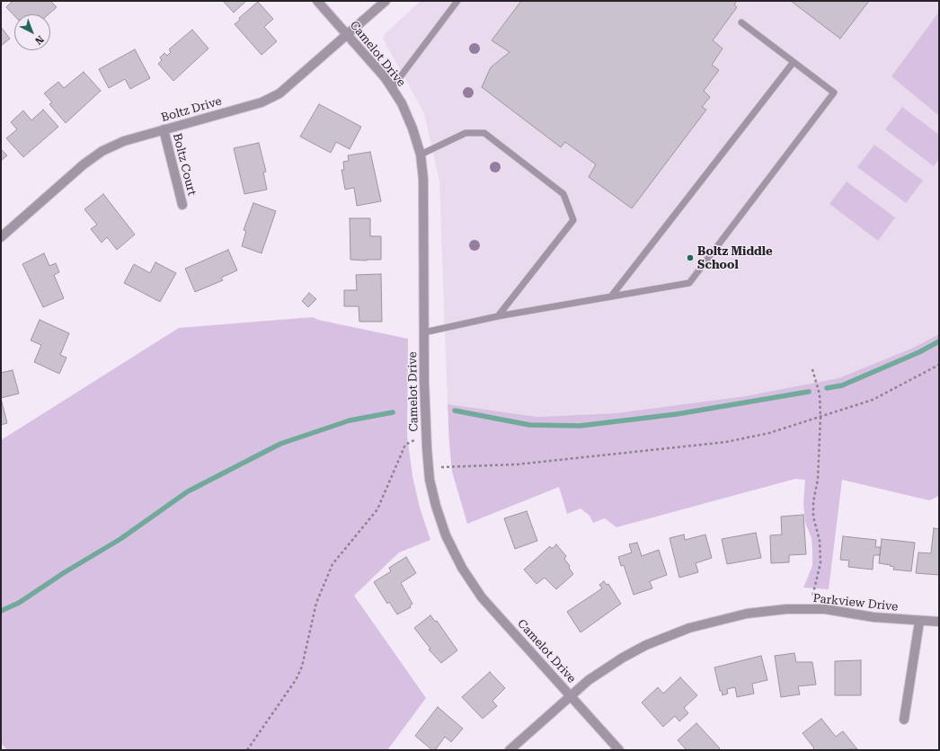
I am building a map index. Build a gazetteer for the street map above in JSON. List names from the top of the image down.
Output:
{
  "streets": {
    "street": [
      "Camelot Drive",
      "Boltz Drive",
      "Boltz Court",
      "Parkview Drive"
    ]
  },
  "crossings": [
    ["Camelot Drive", "Boltz Drive"],
    ["Camelot Drive", "Parkview Drive"],
    ["Boltz Drive", "Boltz Court"]
  ],
  "places": ["Boltz Middle School"],
  "north": "bottom right"
}
